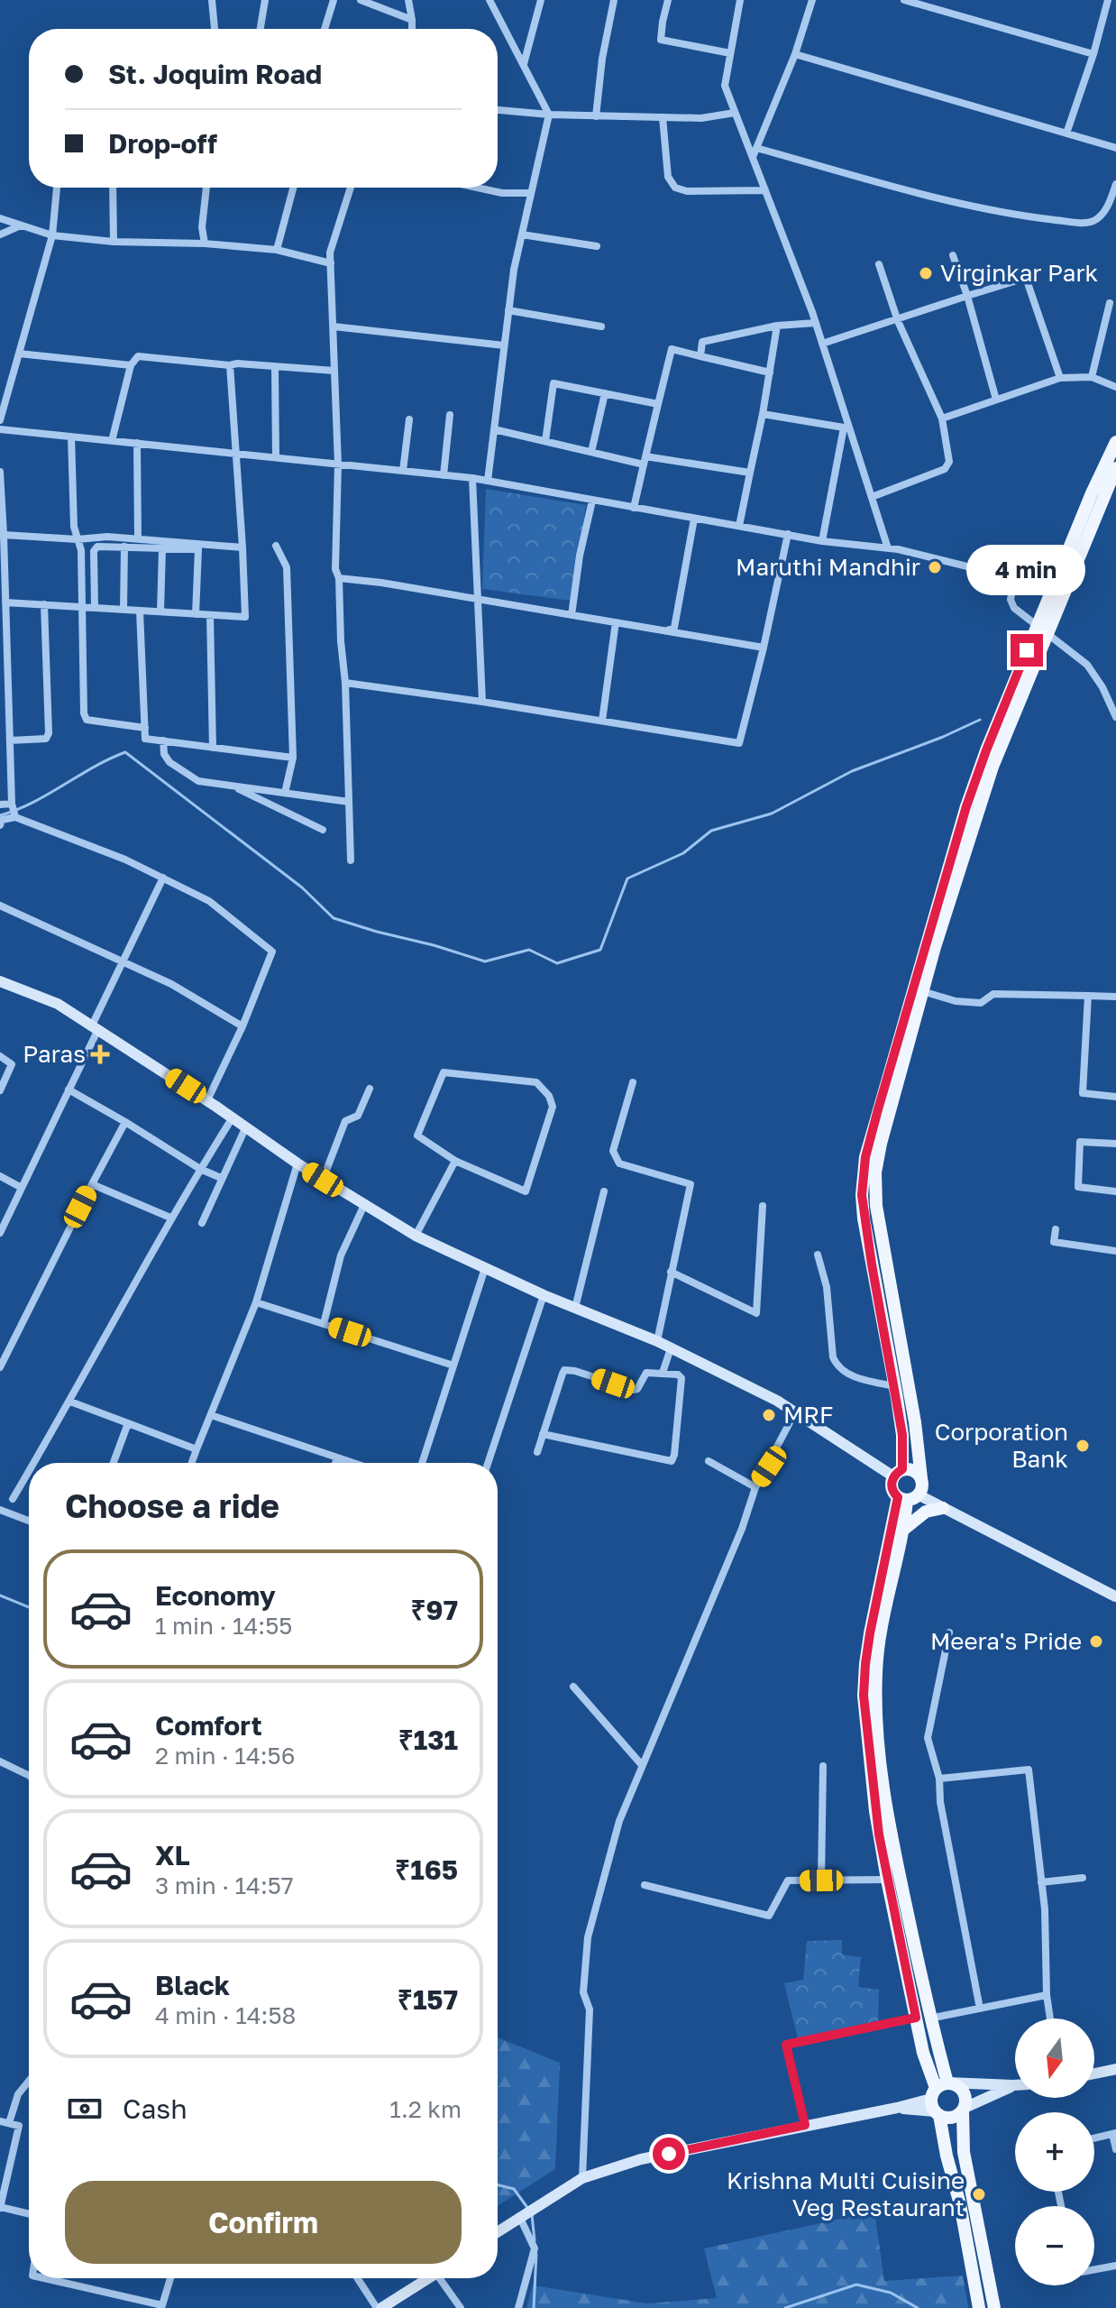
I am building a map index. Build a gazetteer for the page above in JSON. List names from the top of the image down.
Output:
{
  "places": {
    "other": [
      "Virginkar Park",
      "Maruthi Mandhir",
      "MRF",
      "Corporation Bank",
      "Meera's Pride",
      "Krishna Multi Cuisine Veg Restaurant"
    ],
    "health": ["Paras"]
  },
  "north": "bottom",
  "page": {
    "banner": ["St. Joquim Road", "Drop-off"],
    "bubble": "4 min",
    "heading": "Choose a ride",
    "list": [
      {
        "name": "Economy",
        "note": "1 min · 14:55",
        "value": "₹97"
      },
      {
        "name": "Comfort",
        "note": "2 min · 14:56",
        "value": "₹131"
      },
      {
        "name": "XL",
        "note": "3 min · 14:57",
        "value": "₹165"
      },
      {
        "name": "Black",
        "note": "4 min · 14:58",
        "value": "₹157"
      }
    ],
    "map_buttons": ["+", "−"],
    "pay": ["Cash", "1.2 km"],
    "buttons": "Confirm"
  }
}
